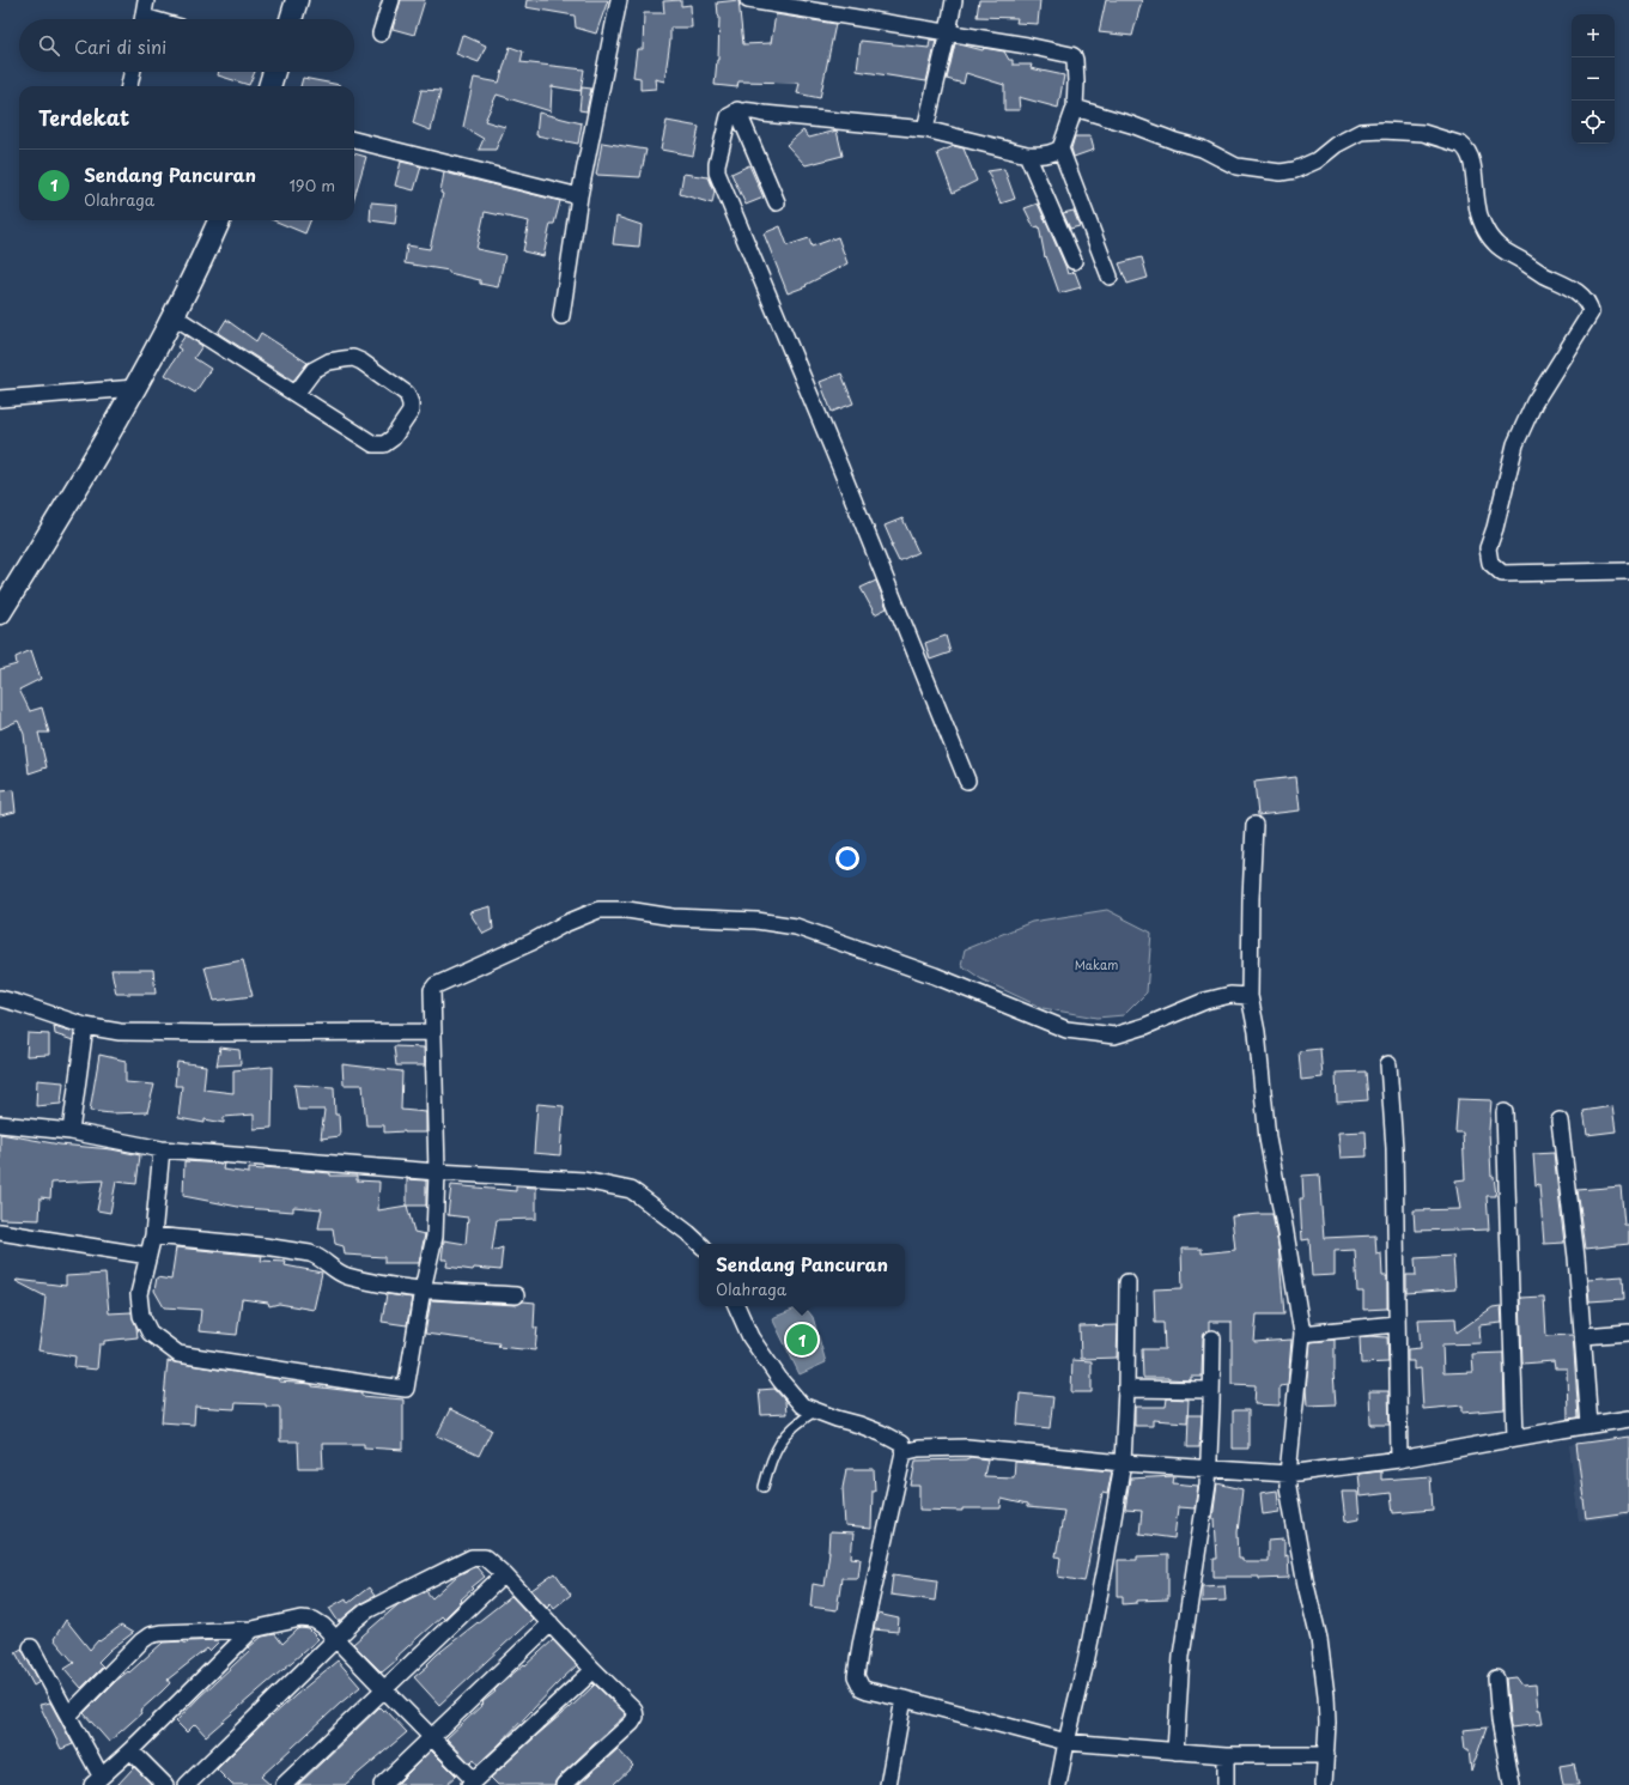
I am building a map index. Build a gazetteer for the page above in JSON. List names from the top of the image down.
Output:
{
  "parks": ["Makam"],
  "page": {
    "map_buttons": ["+", "−"],
    "search": "Cari di sini",
    "heading": "Terdekat",
    "list": [
      {
        "mark": "1",
        "name": "Sendang Pancuran",
        "note": "Olahraga",
        "value": "190 m"
      }
    ],
    "popup": ["Sendang Pancuran", "Olahraga"],
    "pins": "1"
  }
}
